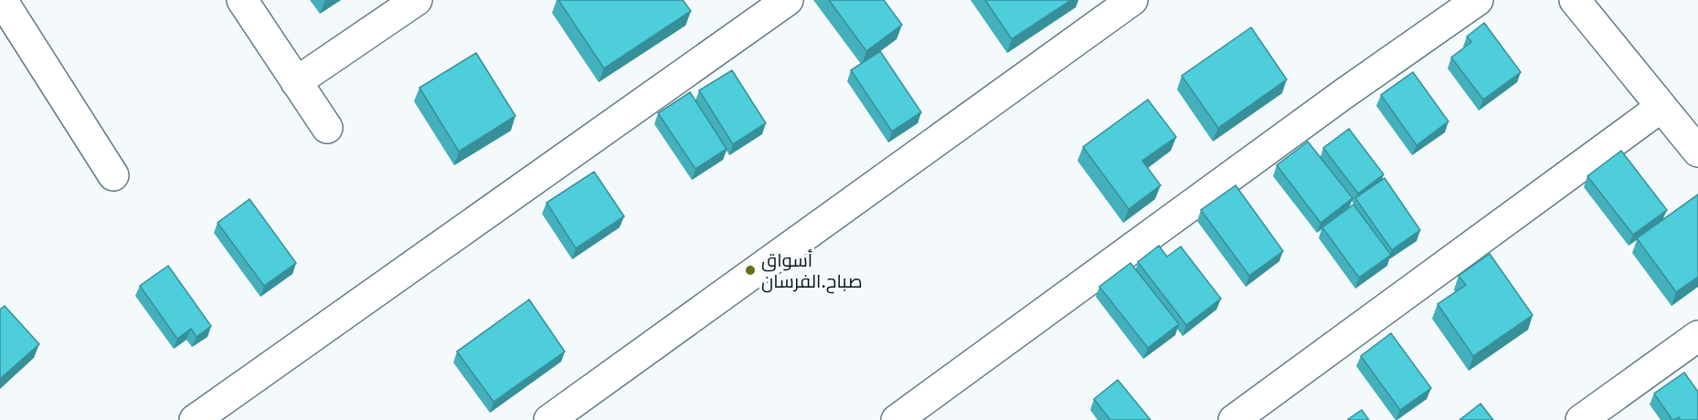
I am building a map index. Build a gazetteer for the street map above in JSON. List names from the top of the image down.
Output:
{
  "places": ["أسواق صباح.الفرسان"]
}
